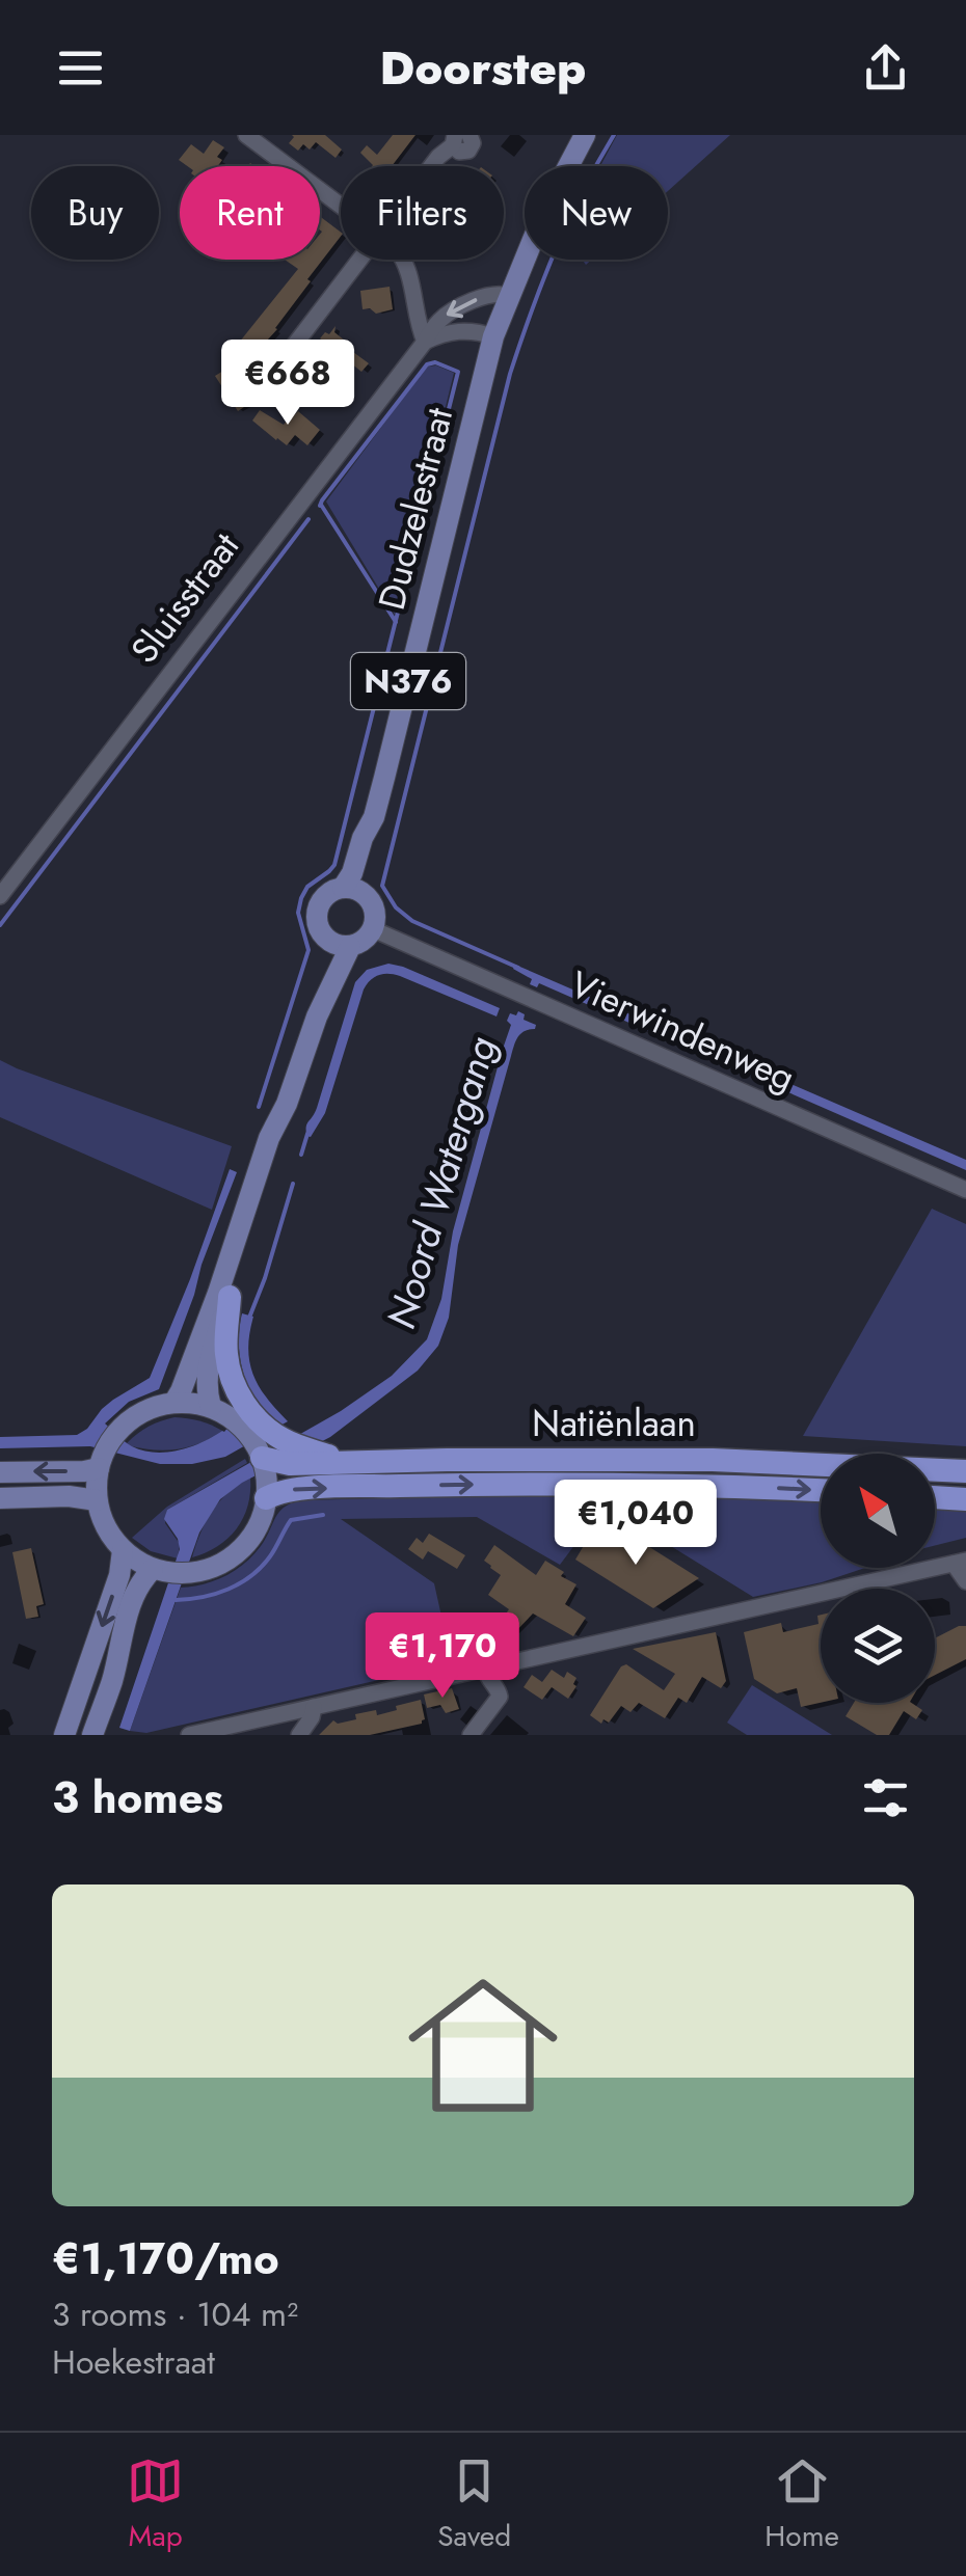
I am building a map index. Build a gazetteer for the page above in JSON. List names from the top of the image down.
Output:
{
  "streets": {
    "highway": ["Natiënlaan"],
    "main road": ["Dudzelestraat", "N376"],
    "street": ["Sluisstraat", "Vierwindenweg"]
  },
  "crossings": [
    ["Dudzelestraat", "N376"],
    ["Dudzelestraat", "Vierwindenweg"],
    ["Sluisstraat", "N376"],
    ["N376", "Vierwindenweg"],
    ["N376", "Natiënlaan"]
  ],
  "water": ["Noord Watergang"],
  "north": "top left",
  "page": {
    "header": "Doorstep",
    "chip": [
      "Buy",
      "Rent",
      "Filters",
      "New"
    ],
    "price": ["€668", "€1,040", "€1,170"],
    "heading": "3 homes",
    "list": [
      {
        "name": "€1,170/mo",
        "note": "3 rooms · 104 m² · Hoekestraat"
      }
    ],
    "tabs": ["Map", "Saved", "Home"]
  }
}
